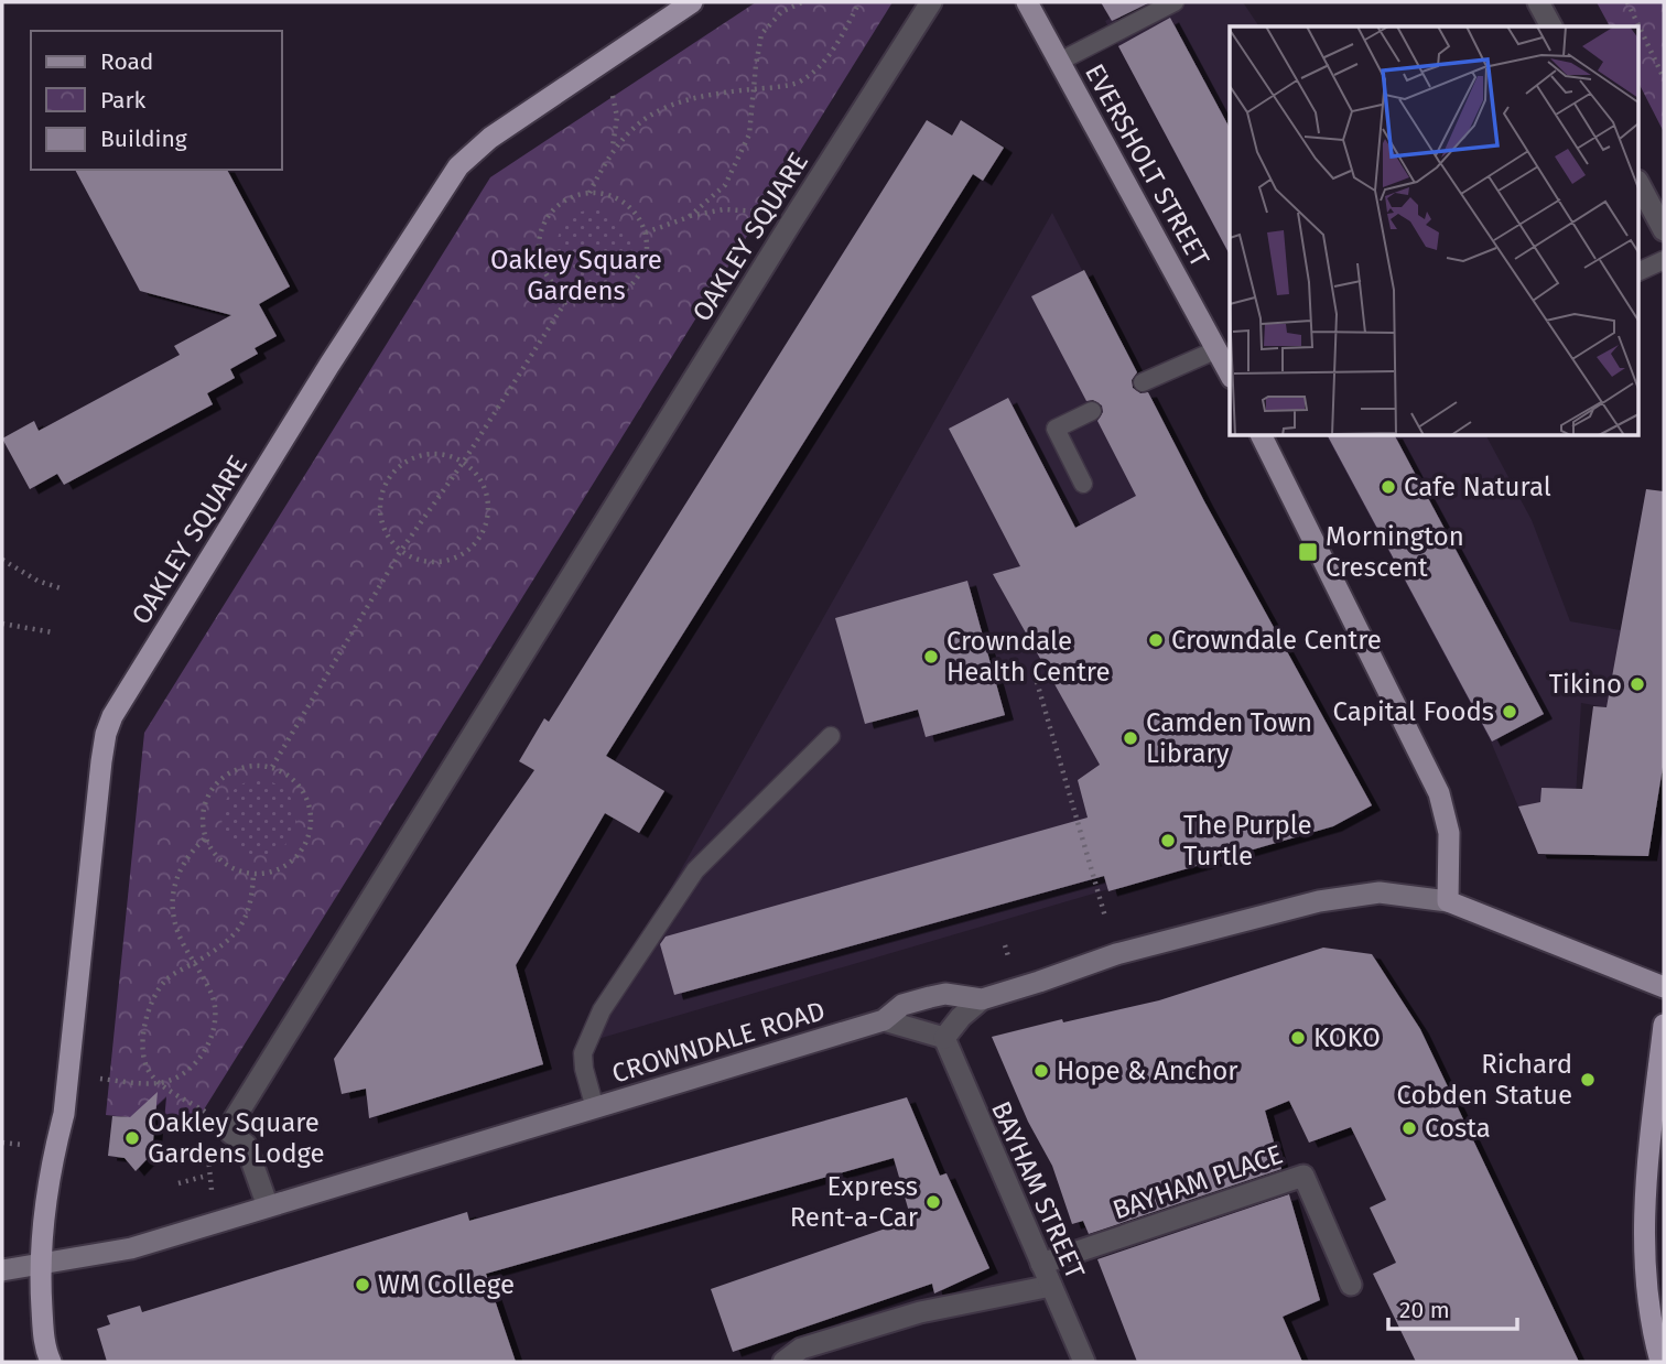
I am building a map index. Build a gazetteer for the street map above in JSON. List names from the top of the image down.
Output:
{
  "streets": {
    "highway": ["OAKLEY SQUARE"],
    "main road": ["EVERSHOLT STREET", "CROWNDALE ROAD"],
    "street": ["BAYHAM PLACE", "BAYHAM STREET"]
  },
  "crossings": [
    ["OAKLEY SQUARE", "CROWNDALE ROAD"],
    ["BAYHAM PLACE", "BAYHAM STREET"]
  ],
  "parks": ["Oakley Square Gardens"],
  "places": {
    "other": [
      "Cafe Natural",
      "Crowndale Centre",
      "Crowndale Health Centre",
      "Tikino",
      "Capital Foods",
      "Camden Town Library",
      "The Purple Turtle",
      "KOKO",
      "Hope & Anchor",
      "Richard Cobden Statue",
      "Costa",
      "Oakley Square Gardens Lodge",
      "Express Rent-a-Car",
      "WM College"
    ],
    "transit": ["Mornington Crescent"]
  },
  "legend": ["Road", "Park", "Building"],
  "scale_bar": "20 m"
}
